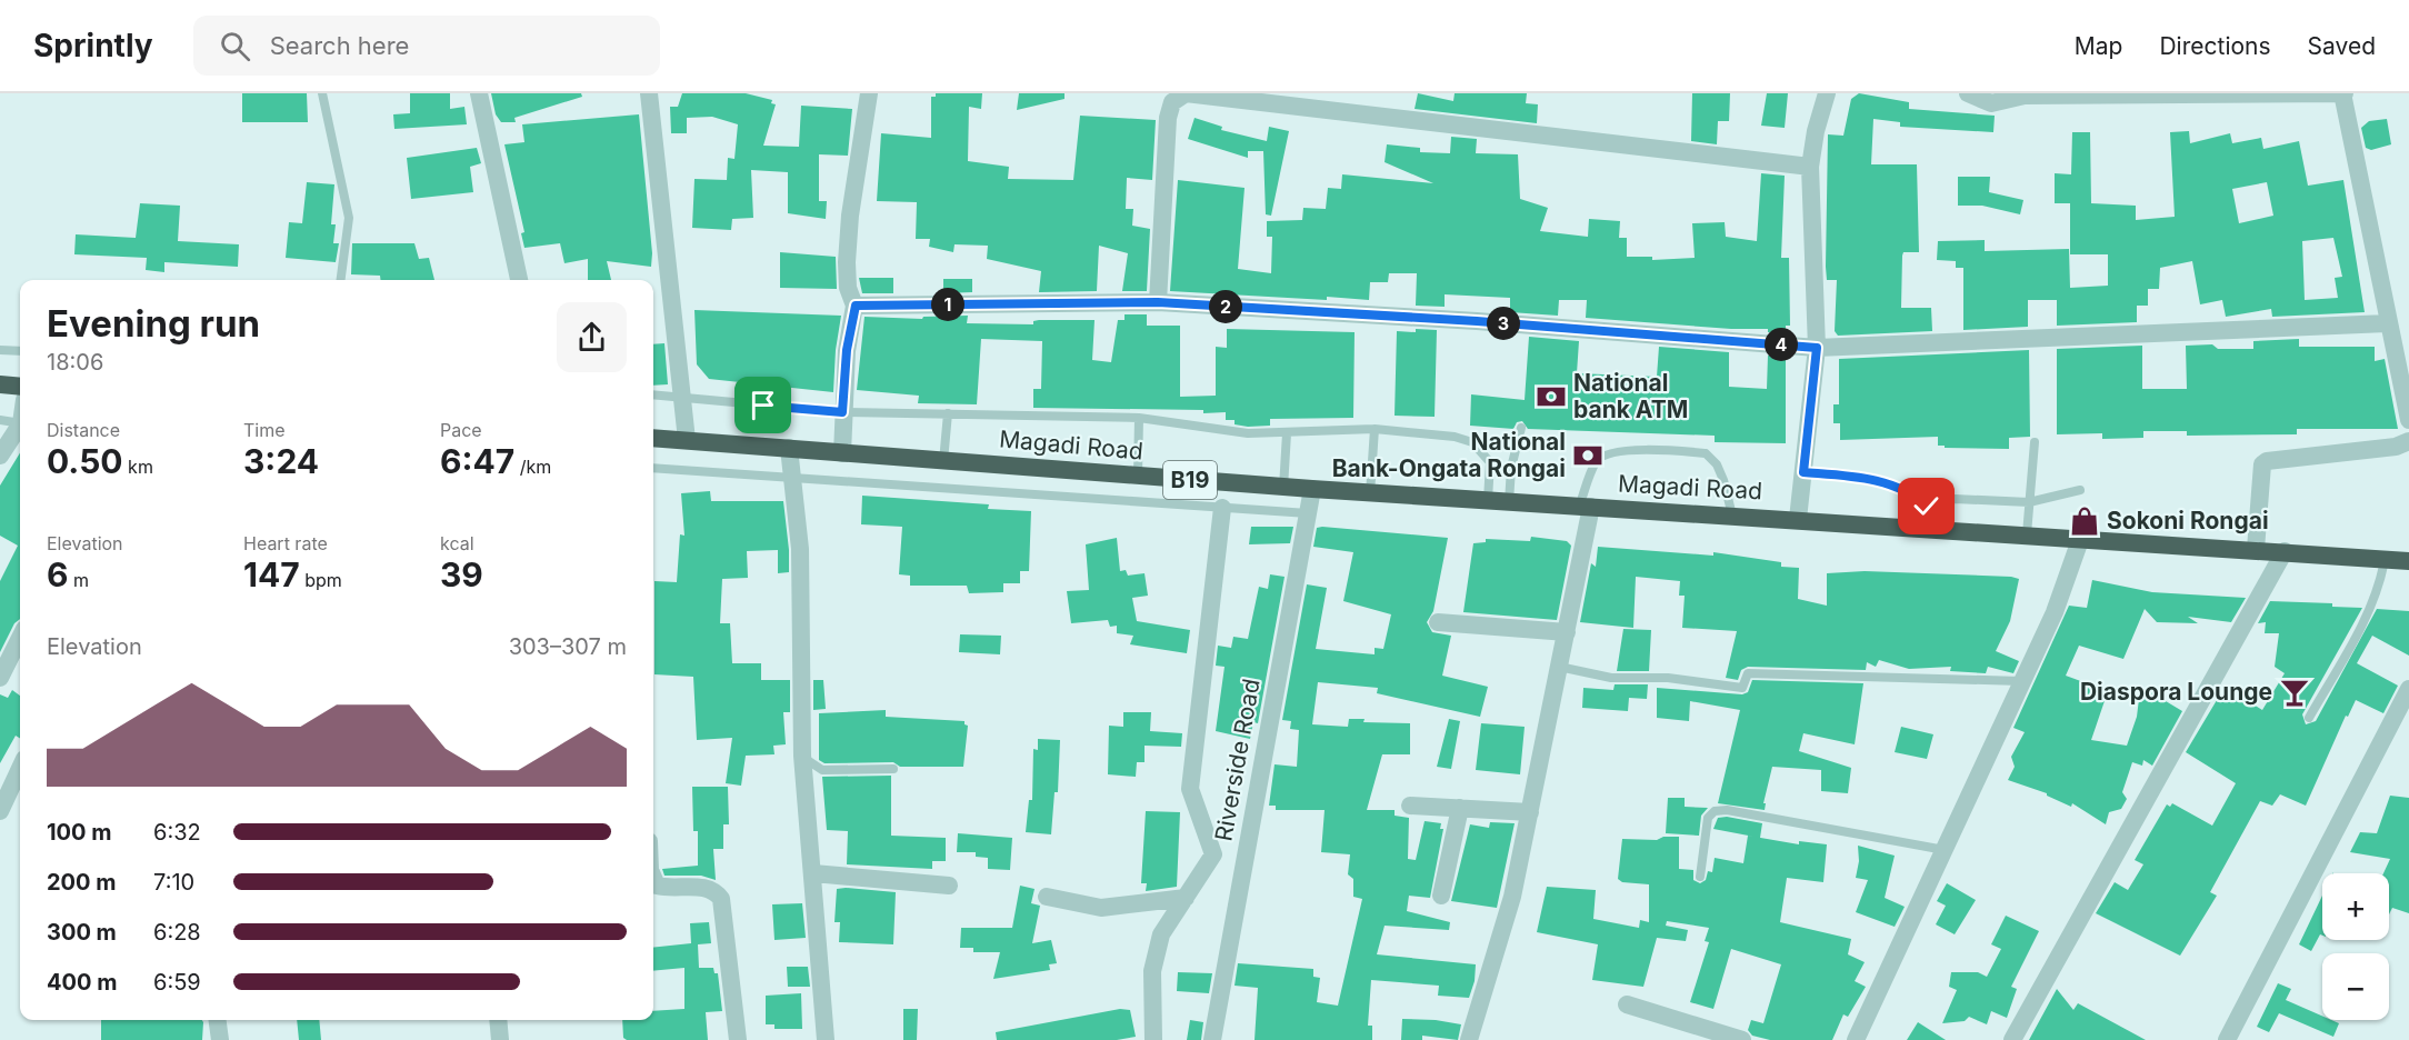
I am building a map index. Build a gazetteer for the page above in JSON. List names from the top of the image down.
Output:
{
  "streets": {
    "highway": ["Magadi Road", "B19"],
    "street": ["Riverside Road"]
  },
  "crossings": [
    ["Magadi Road", "Riverside Road"]
  ],
  "places": {
    "bank": ["National bank ATM", "National Bank-Ongata Rongai"],
    "shop": ["Sokoni Rongai"],
    "bar": ["Diaspora Lounge"]
  },
  "page": {
    "header": "Sprintly",
    "search": "Search here",
    "nav": ["Map", "Directions", "Saved"],
    "heading": ["Evening run", "18:06"],
    "pins": [
      "1",
      "2",
      "3",
      "4"
    ],
    "stats": [
      ["Distance", "0.50 km"],
      ["Time", "3:24"],
      ["Pace", "6:47 /km"],
      ["Elevation", "6 m"],
      ["Heart rate", "147 bpm"],
      ["kcal", "39"]
    ],
    "chart": ["Elevation", "303–307 m"],
    "list": [
      {
        "name": "100 m",
        "note": "6:32"
      },
      {
        "name": "200 m",
        "note": "7:10"
      },
      {
        "name": "300 m",
        "note": "6:28"
      },
      {
        "name": "400 m",
        "note": "6:59"
      }
    ],
    "map_buttons": ["+", "−"]
  }
}
